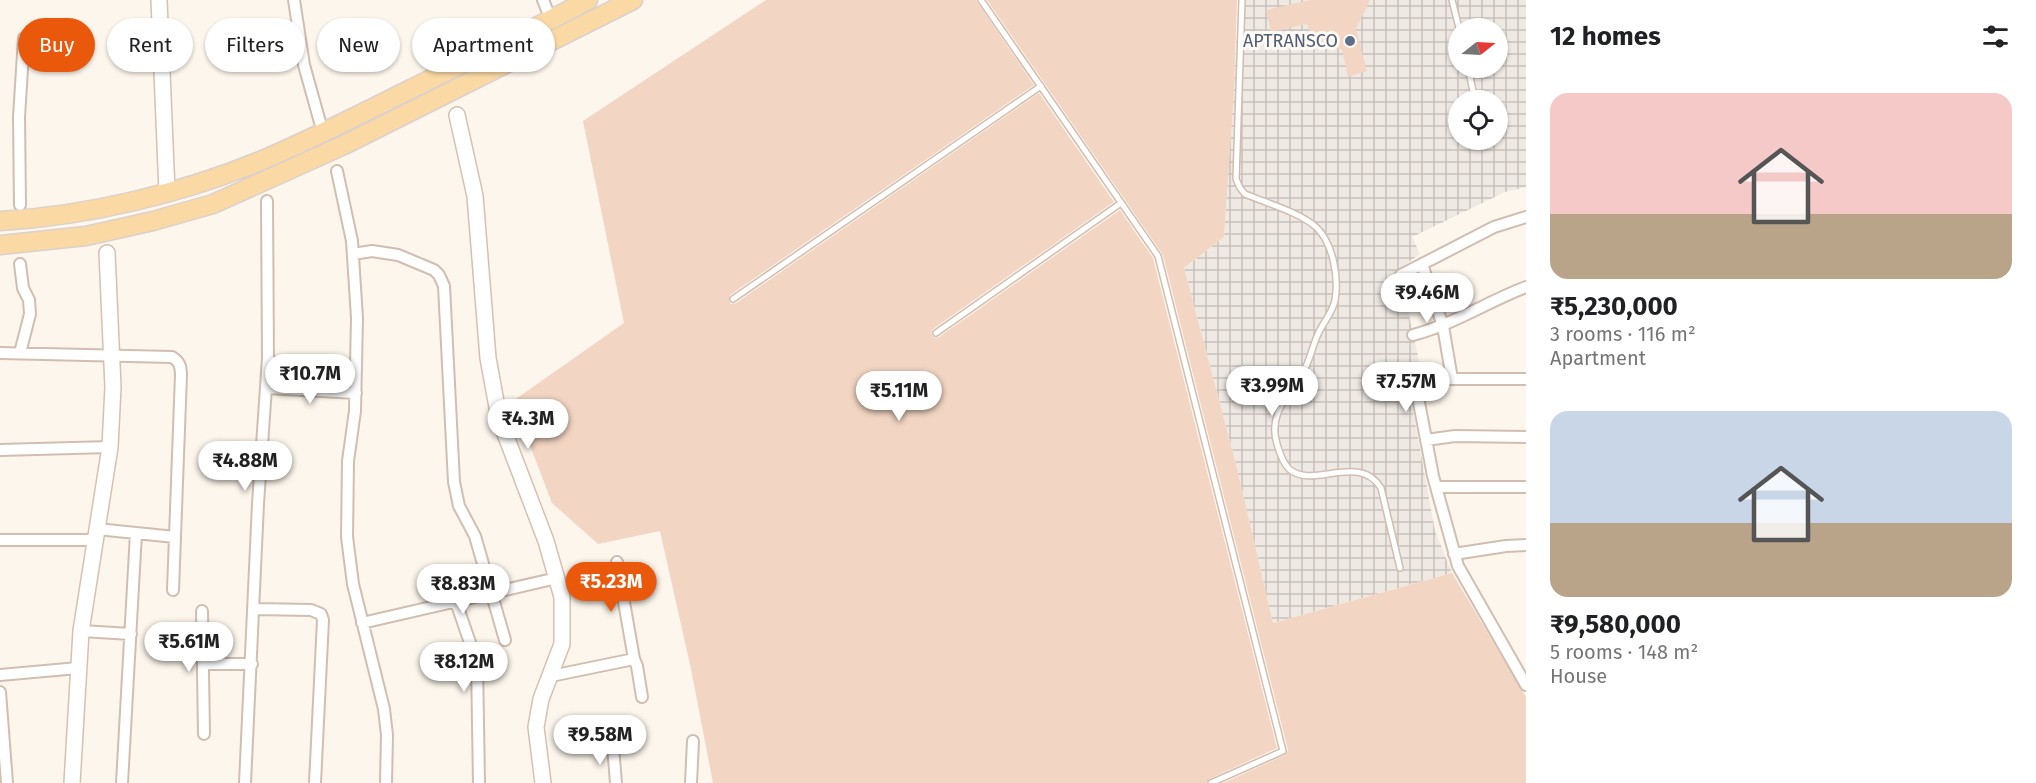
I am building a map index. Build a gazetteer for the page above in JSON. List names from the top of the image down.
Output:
{
  "places": ["APTRANSCO"],
  "north": "right",
  "page": {
    "heading": "12 homes",
    "chip": [
      "Buy",
      "Rent",
      "Filters",
      "New",
      "Apartment"
    ],
    "list": [
      {
        "name": "₹5,230,000",
        "note": "3 rooms · 116 m² · Apartment"
      },
      {
        "name": "₹9,580,000",
        "note": "5 rooms · 148 m² · House"
      }
    ],
    "price": [
      "₹9.46M",
      "₹10.7M",
      "₹7.57M",
      "₹3.99M",
      "₹5.11M",
      "₹4.3M",
      "₹4.88M",
      "₹5.23M",
      "₹8.83M",
      "₹5.61M",
      "₹8.12M",
      "₹9.58M"
    ]
  }
}
